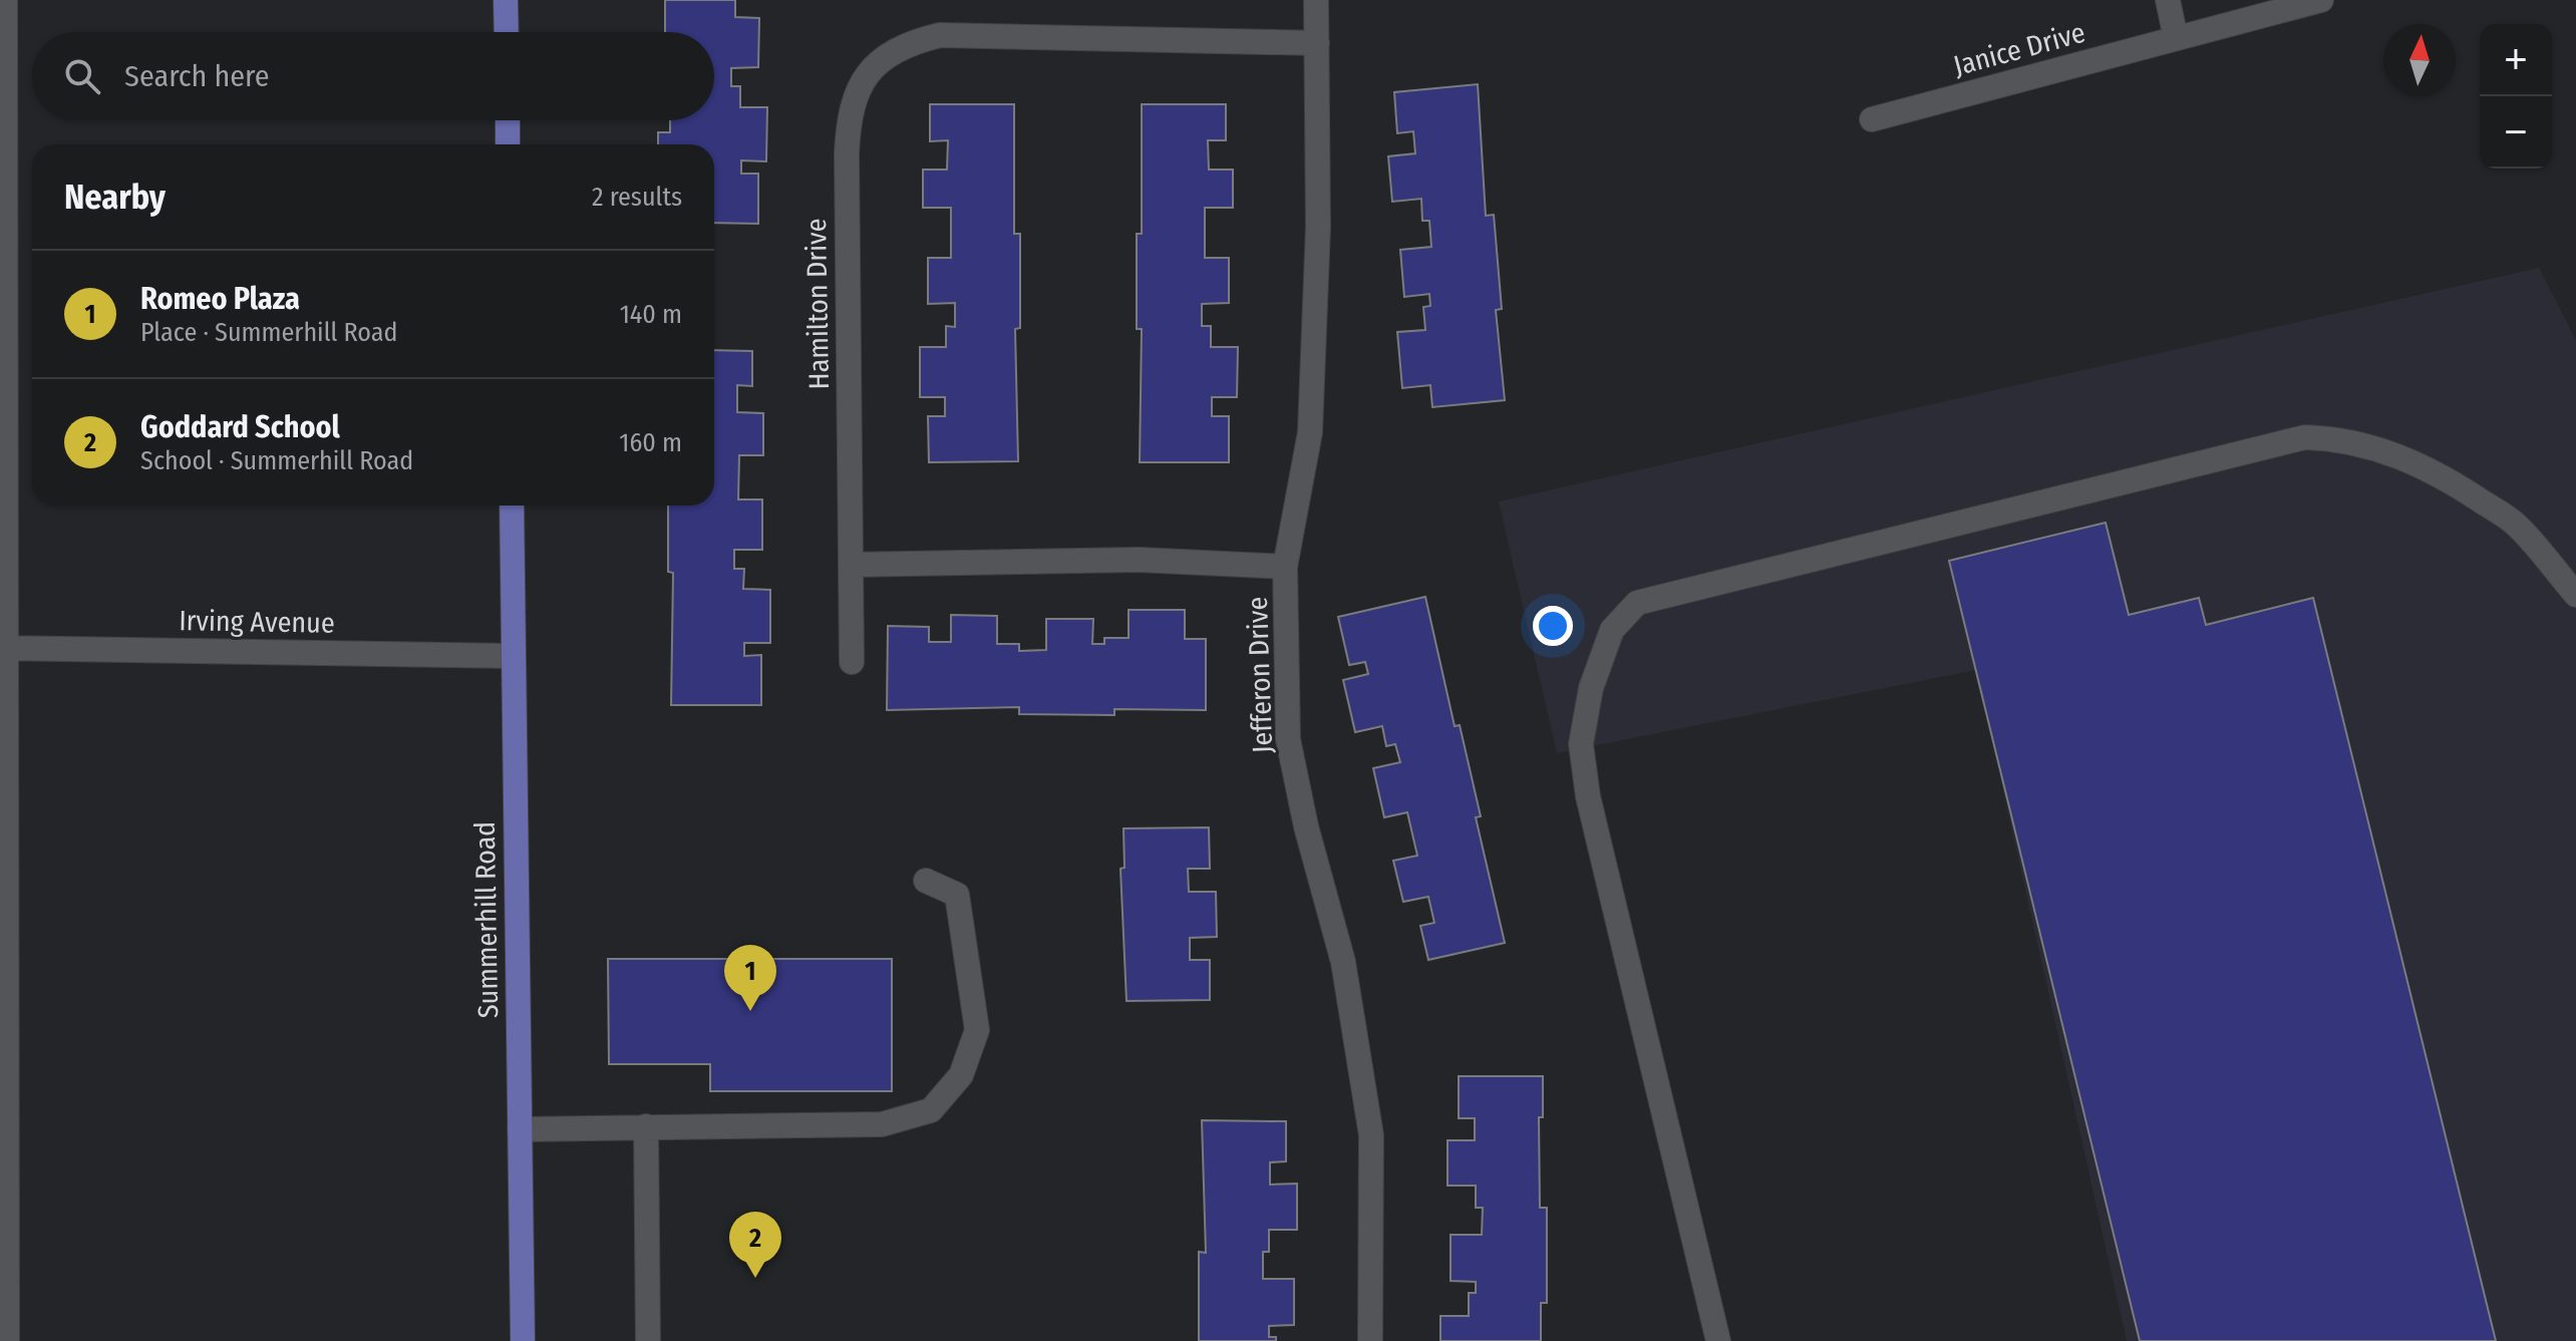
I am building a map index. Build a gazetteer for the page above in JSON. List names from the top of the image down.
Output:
{
  "streets": {
    "main road": ["Summerhill Road"],
    "street": [
      "Janice Drive",
      "Hamilton Drive",
      "Irving Avenue",
      "Jefferon Drive"
    ]
  },
  "crossings": [
    ["Hamilton Drive", "Jefferon Drive"],
    ["Irving Avenue", "Summerhill Road"]
  ],
  "north": "top",
  "page": {
    "map_buttons": ["+", "−"],
    "search": "Search here",
    "heading": ["Nearby", "2 results"],
    "list": [
      {
        "mark": "1",
        "name": "Romeo Plaza",
        "note": "Place · Summerhill Road",
        "value": "140 m"
      },
      {
        "mark": "2",
        "name": "Goddard School",
        "note": "School · Summerhill Road",
        "value": "160 m"
      }
    ],
    "pins": ["1", "2"]
  }
}
